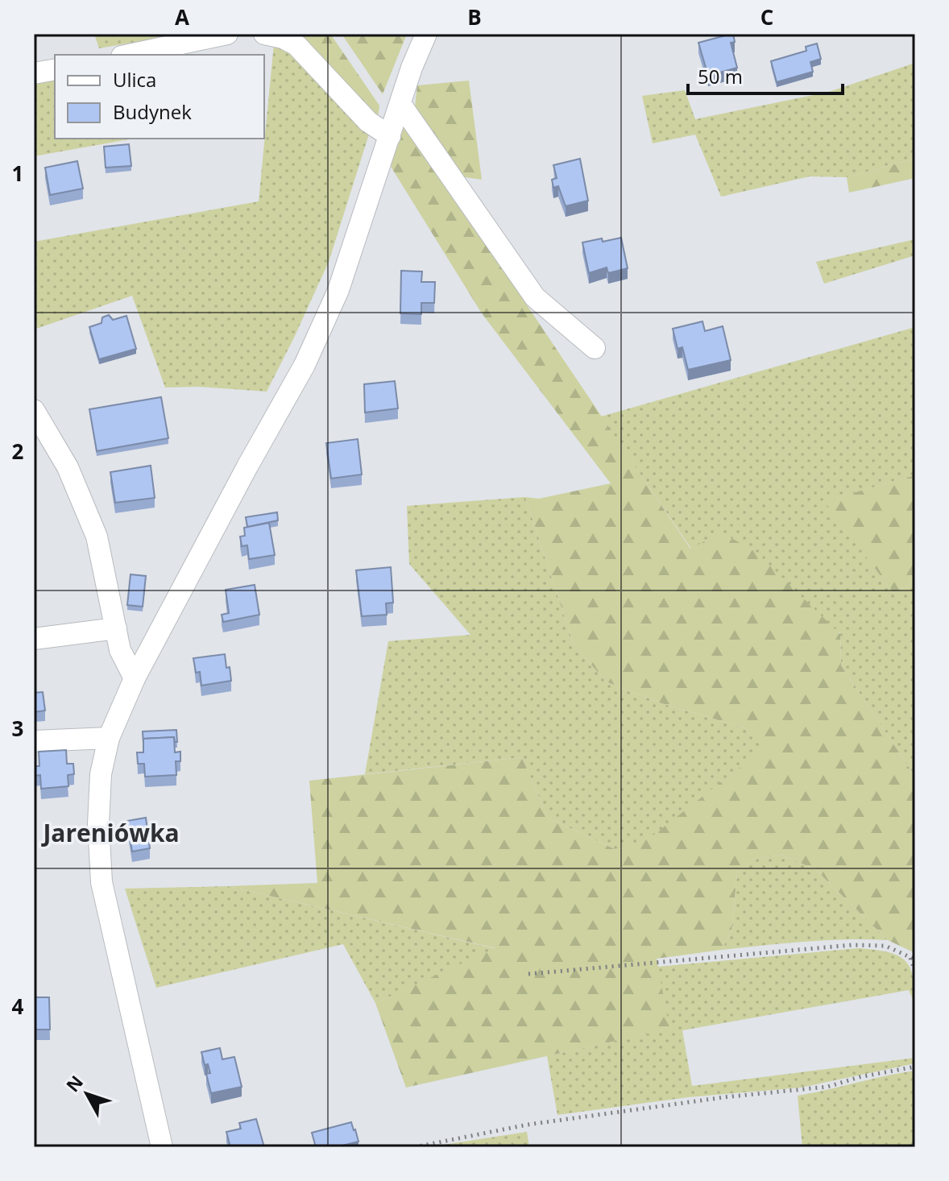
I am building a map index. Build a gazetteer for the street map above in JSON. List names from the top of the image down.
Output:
{
  "districts": ["Jareniówka"],
  "legend": ["Ulica", "Budynek"],
  "scale_bar": "50 m",
  "north": "top left",
  "grid": {
    "columns": ["A", "B", "C"],
    "rows": [
      "1",
      "2",
      "3",
      "4"
    ]
  }
}
